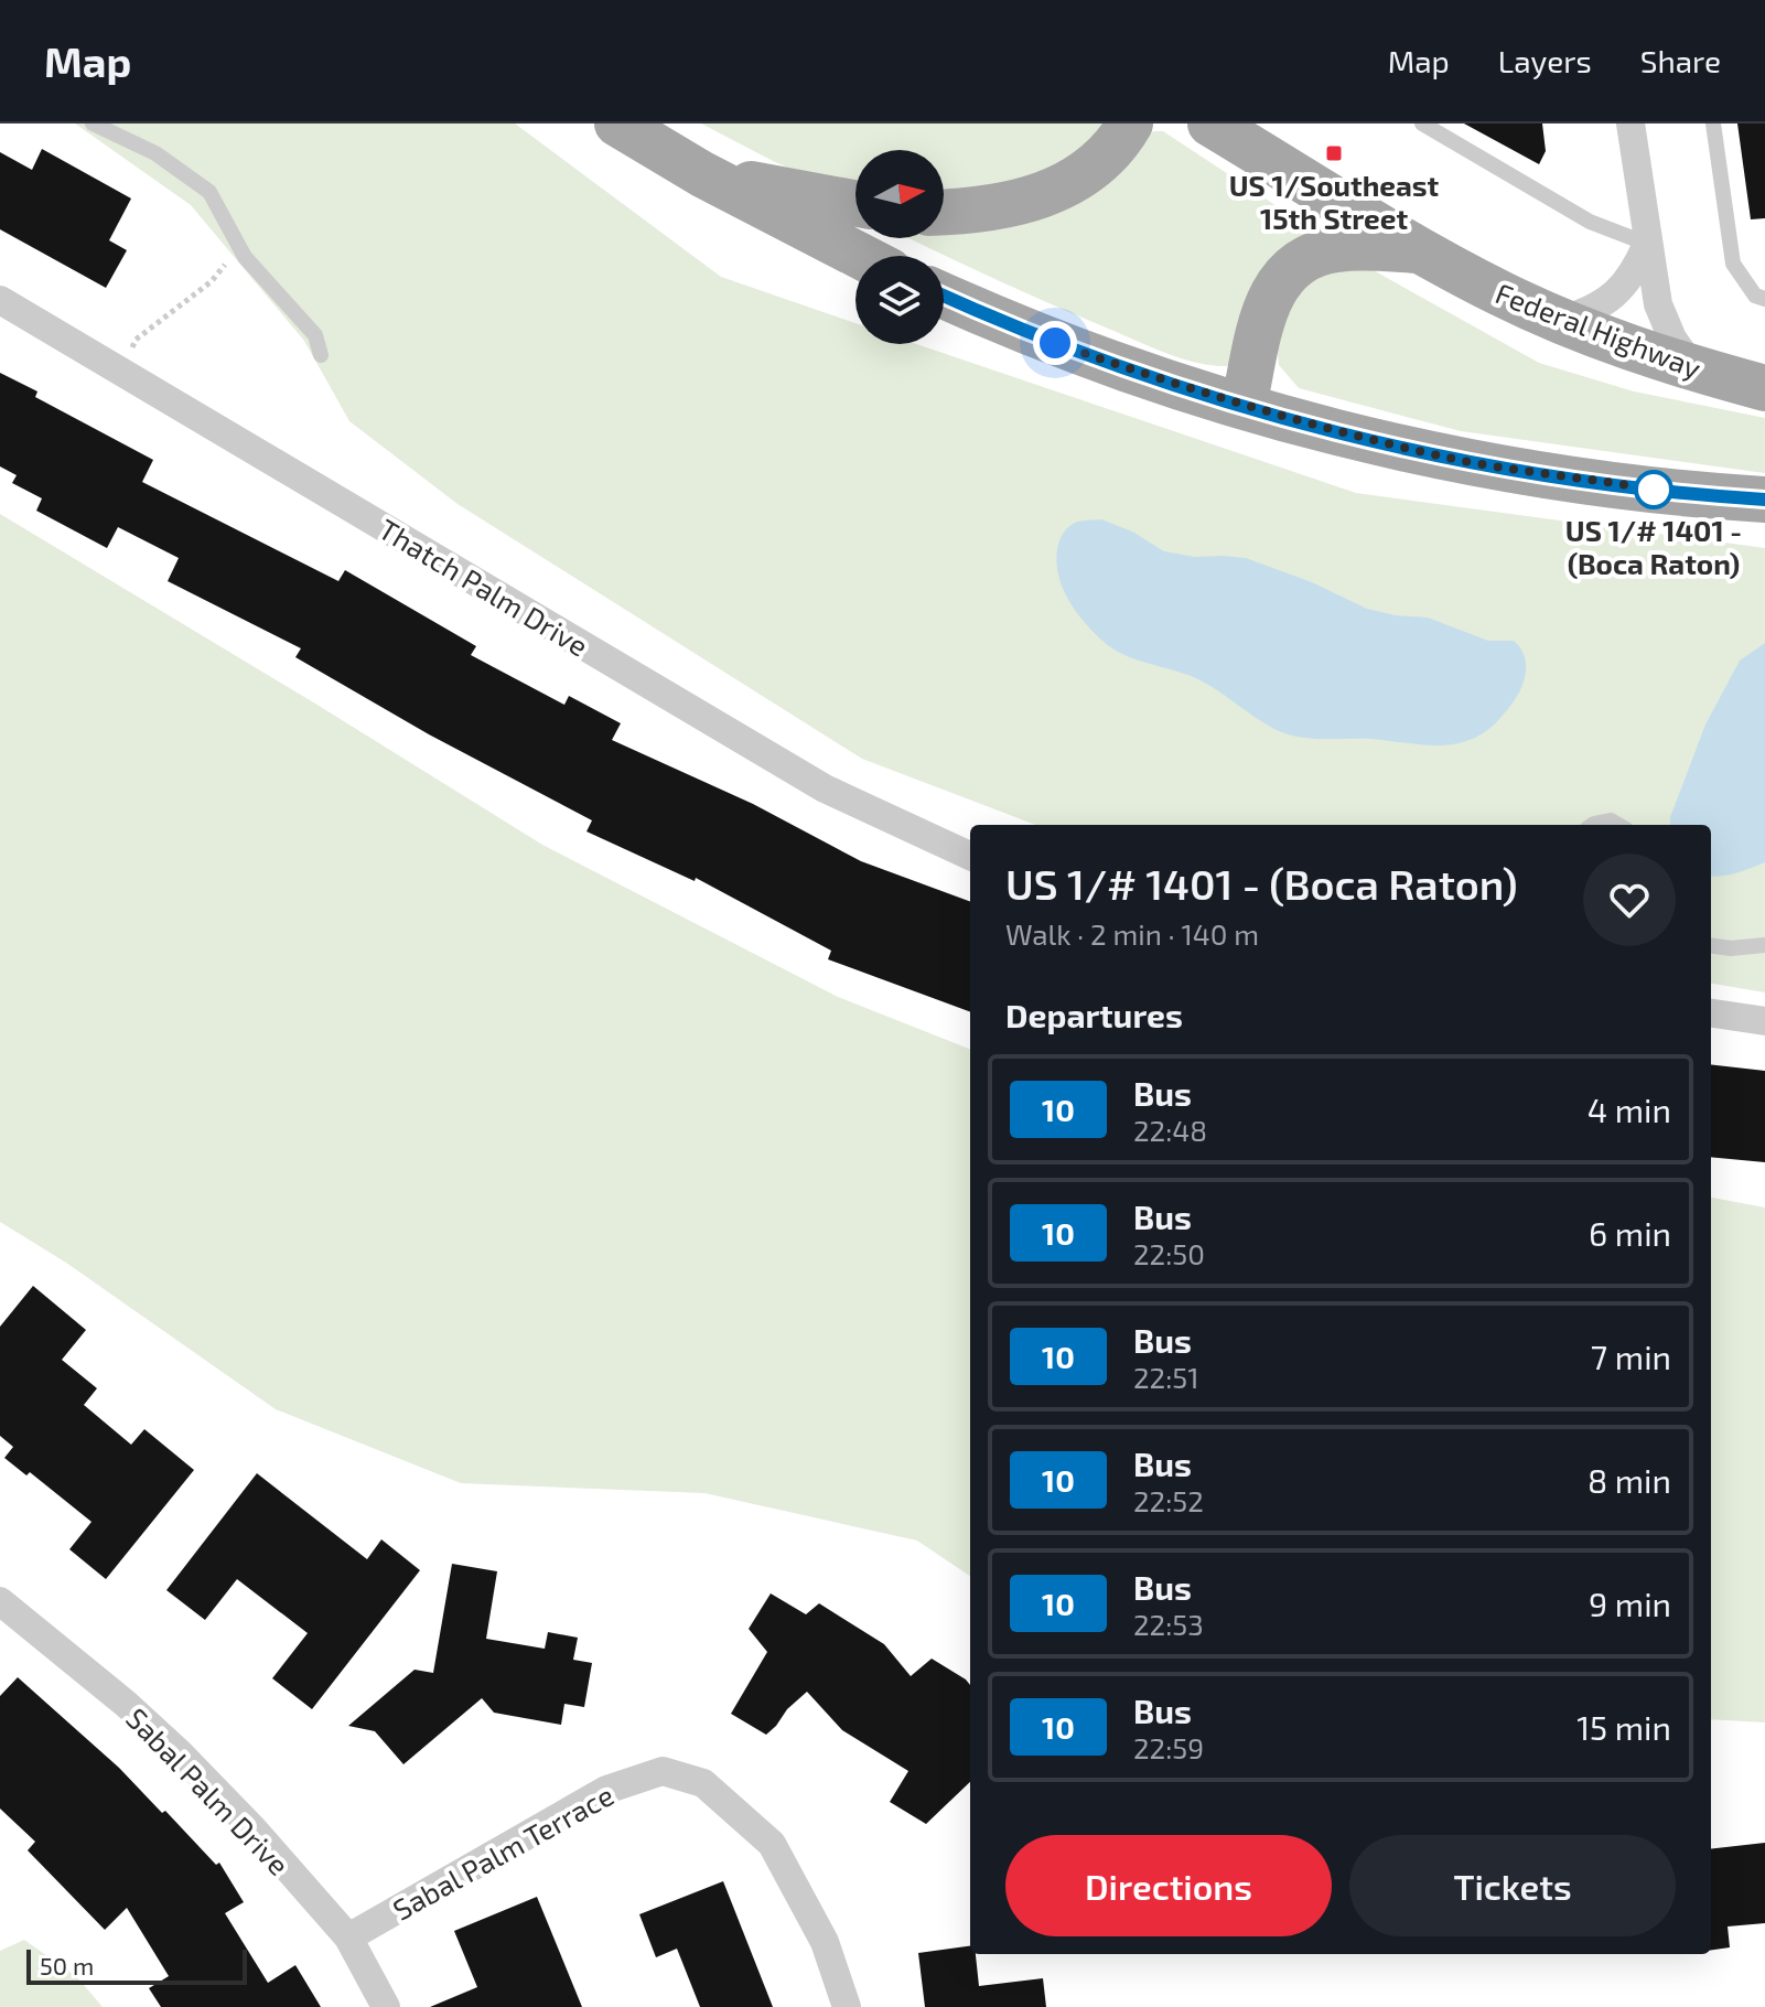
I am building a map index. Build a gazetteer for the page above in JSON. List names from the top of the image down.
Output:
{
  "streets": {
    "main road": ["Federal Highway"],
    "street": ["Thatch Palm Drive", "Sabal Palm Drive", "Sabal Palm Terrace"]
  },
  "crossings": [
    ["Sabal Palm Drive", "Sabal Palm Terrace"]
  ],
  "places": {
    "transit": ["US 1/Southeast 15th Street"],
    "other": ["US 1/# 1401 - (Boca Raton)"]
  },
  "lines": ["bus line 10"],
  "scale_bar": "50 m",
  "north": "right",
  "page": {
    "header": "Map",
    "nav": ["Map", "Layers", "Share"],
    "heading": [
      ["US 1/# 1401 - (Boca Raton)", "Walk · 2 min · 140 m"],
      "Departures"
    ],
    "list": [
      {
        "mark": "10",
        "name": "Bus",
        "note": "22:48",
        "value": "4 min"
      },
      {
        "mark": "10",
        "name": "Bus",
        "note": "22:50",
        "value": "6 min"
      },
      {
        "mark": "10",
        "name": "Bus",
        "note": "22:51",
        "value": "7 min"
      },
      {
        "mark": "10",
        "name": "Bus",
        "note": "22:52",
        "value": "8 min"
      },
      {
        "mark": "10",
        "name": "Bus",
        "note": "22:53",
        "value": "9 min"
      },
      {
        "mark": "10",
        "name": "Bus",
        "note": "22:59",
        "value": "15 min"
      }
    ],
    "buttons": ["Directions", "Tickets"],
    "scale": "50 m"
  }
}
